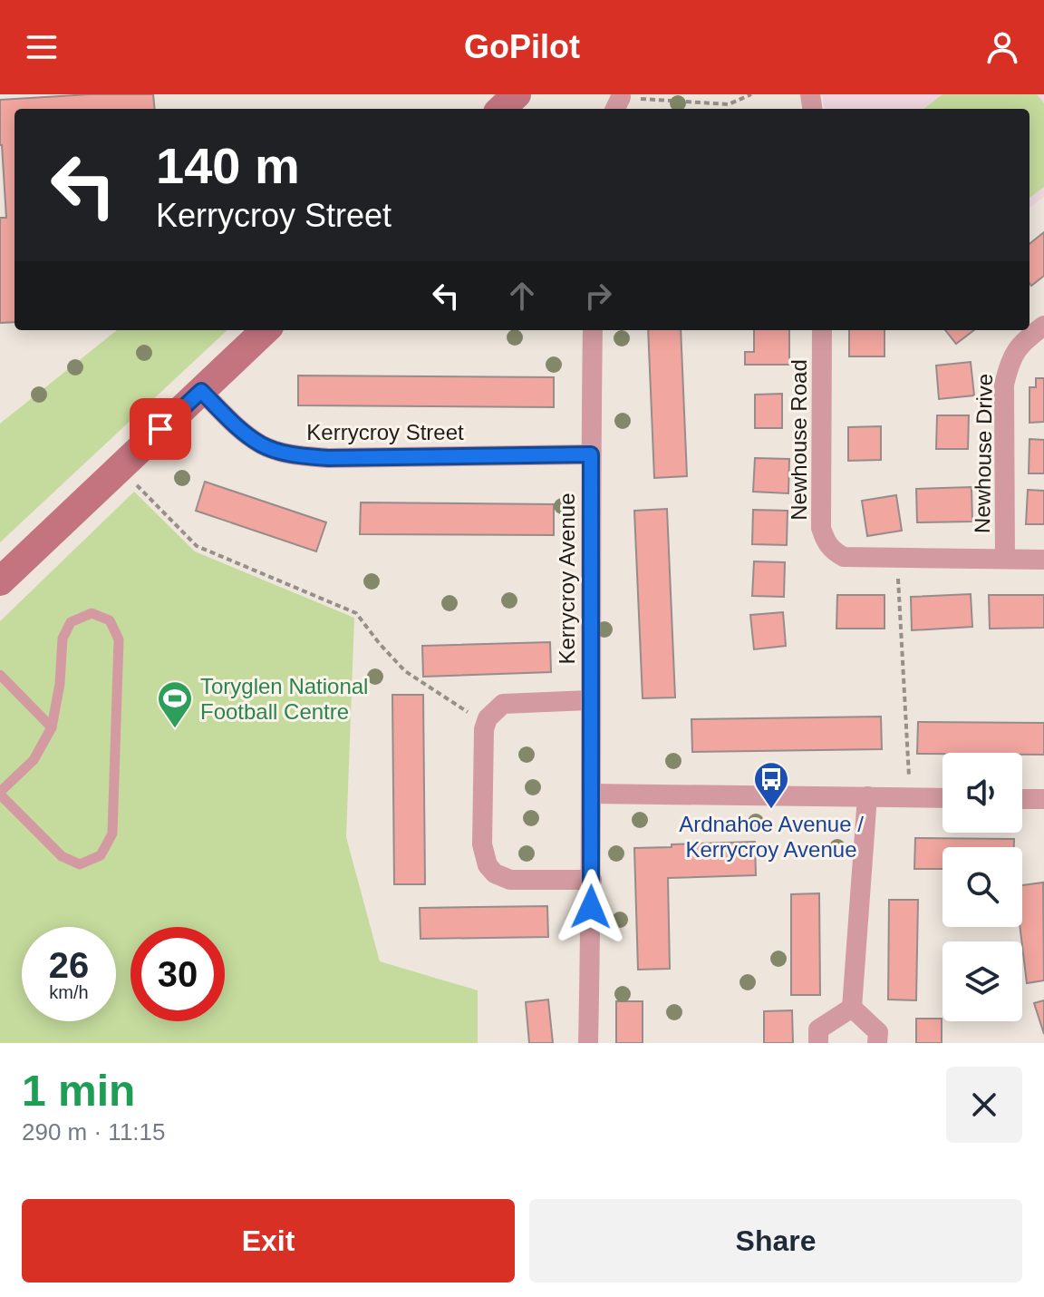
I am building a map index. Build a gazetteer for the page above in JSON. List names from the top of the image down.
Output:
{
  "streets": {
    "street": [
      "Kerrycroy Street",
      "Newhouse Road",
      "Newhouse Drive",
      "Kerrycroy Avenue"
    ]
  },
  "crossings": [
    ["Kerrycroy Street", "Kerrycroy Avenue"],
    ["Newhouse Road", "Newhouse Drive"]
  ],
  "places": {
    "sports": ["Toryglen National Football Centre"],
    "bus stop": ["Ardnahoe Avenue / Kerrycroy Avenue"]
  },
  "page": {
    "header": "GoPilot",
    "turn": ["140 m", "Kerrycroy Street"],
    "speed": "26 km/h",
    "limit": "30",
    "heading": ["1 min", "290 m · 11:15"],
    "buttons": ["Exit", "Share"]
  }
}
